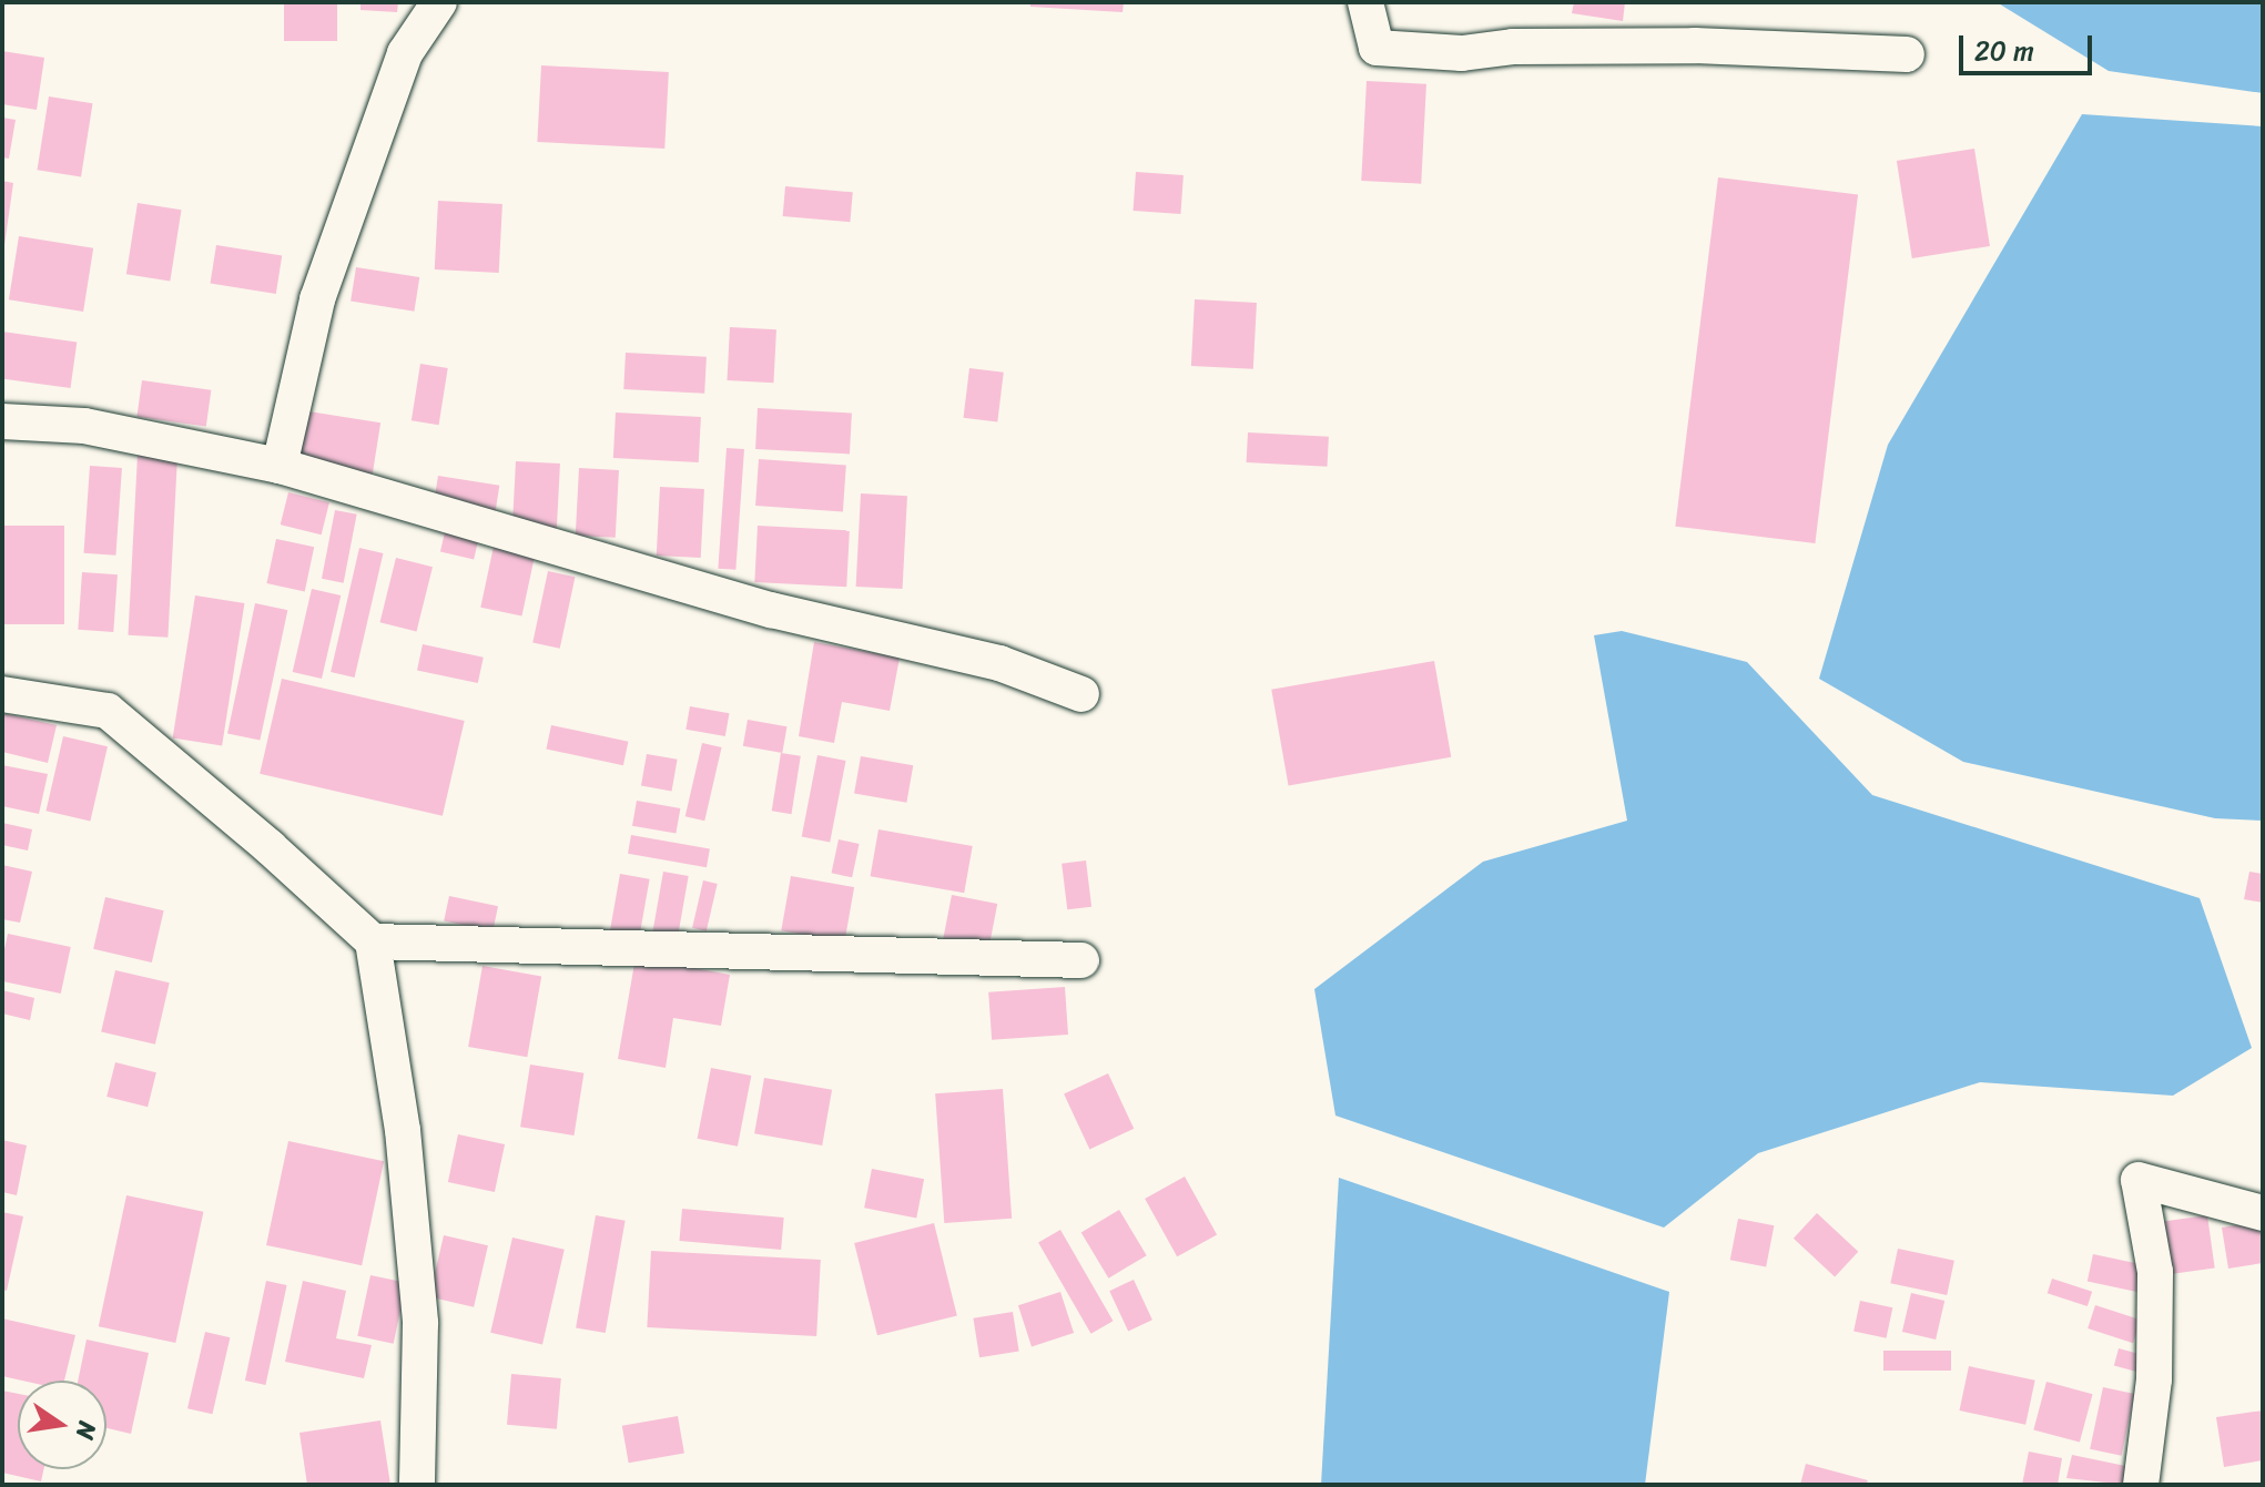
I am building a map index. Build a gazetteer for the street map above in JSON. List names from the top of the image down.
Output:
{
  "scale_bar": "20 m",
  "north": "right"
}
